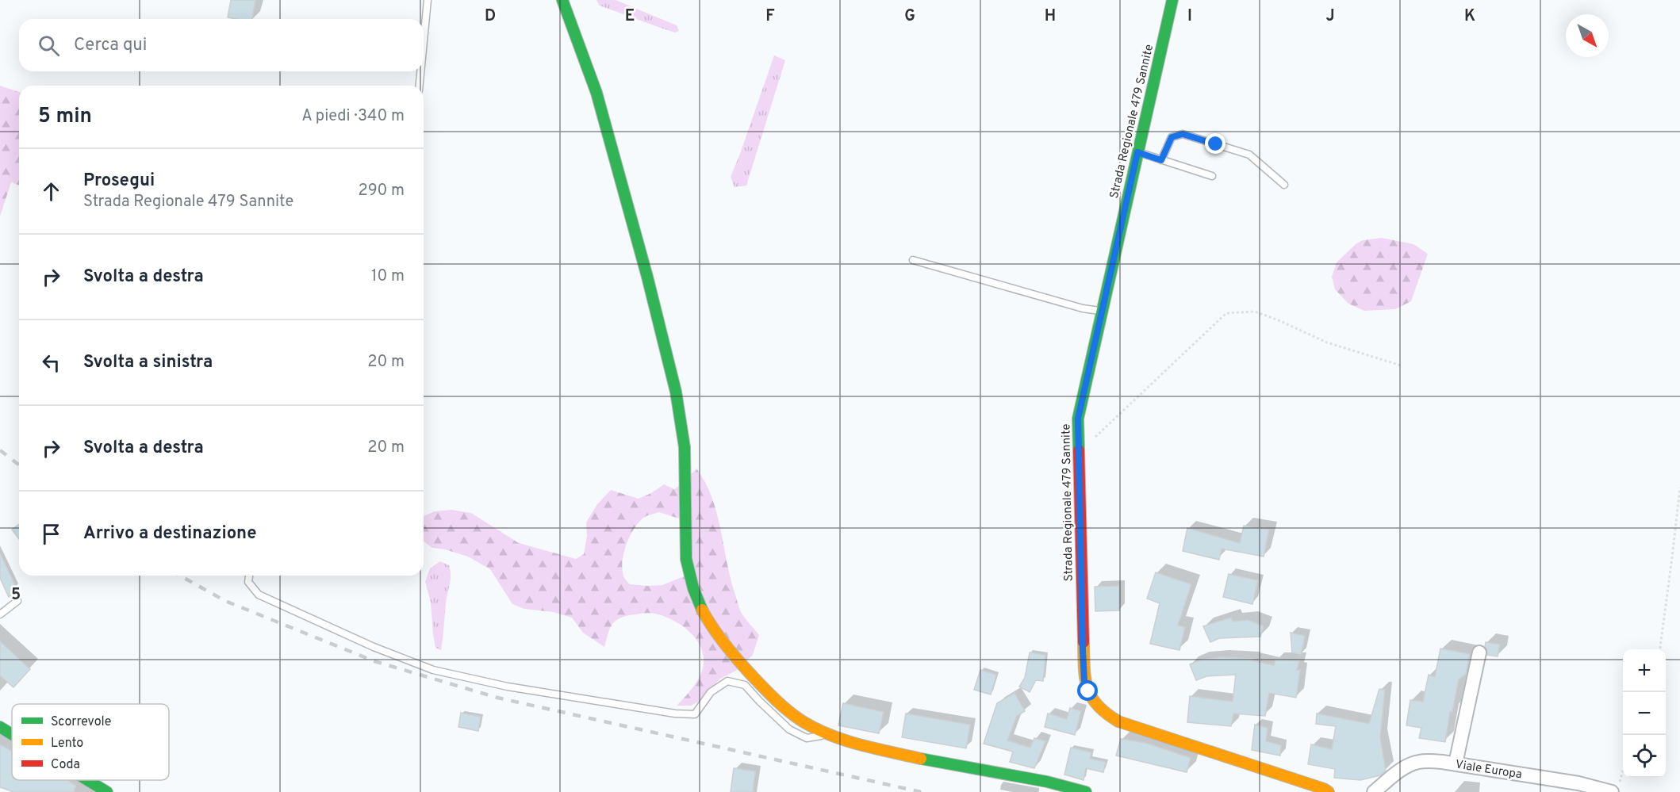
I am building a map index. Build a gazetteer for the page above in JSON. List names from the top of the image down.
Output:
{
  "streets": {
    "main road": ["Strada Regionale 479 Sannite"],
    "street": ["Viale Europa"]
  },
  "legend": ["Scorrevole", "Lento", "Coda"],
  "north": "bottom right",
  "page": {
    "search": "Cerca qui",
    "heading": ["5 min", "A piedi · 340 m"],
    "list": [
      ["Prosegui", "Strada Regionale 479 Sannite", "290 m"],
      ["Svolta a destra", "10 m"],
      ["Svolta a sinistra", "20 m"],
      ["Svolta a destra", "20 m"],
      "Arrivo a destinazione"
    ],
    "map_buttons": ["+", "−"]
  },
  "grid": {
    "columns": [
      "D",
      "E",
      "F",
      "G",
      "H",
      "I",
      "J",
      "K"
    ],
    "rows": ["5"]
  }
}
